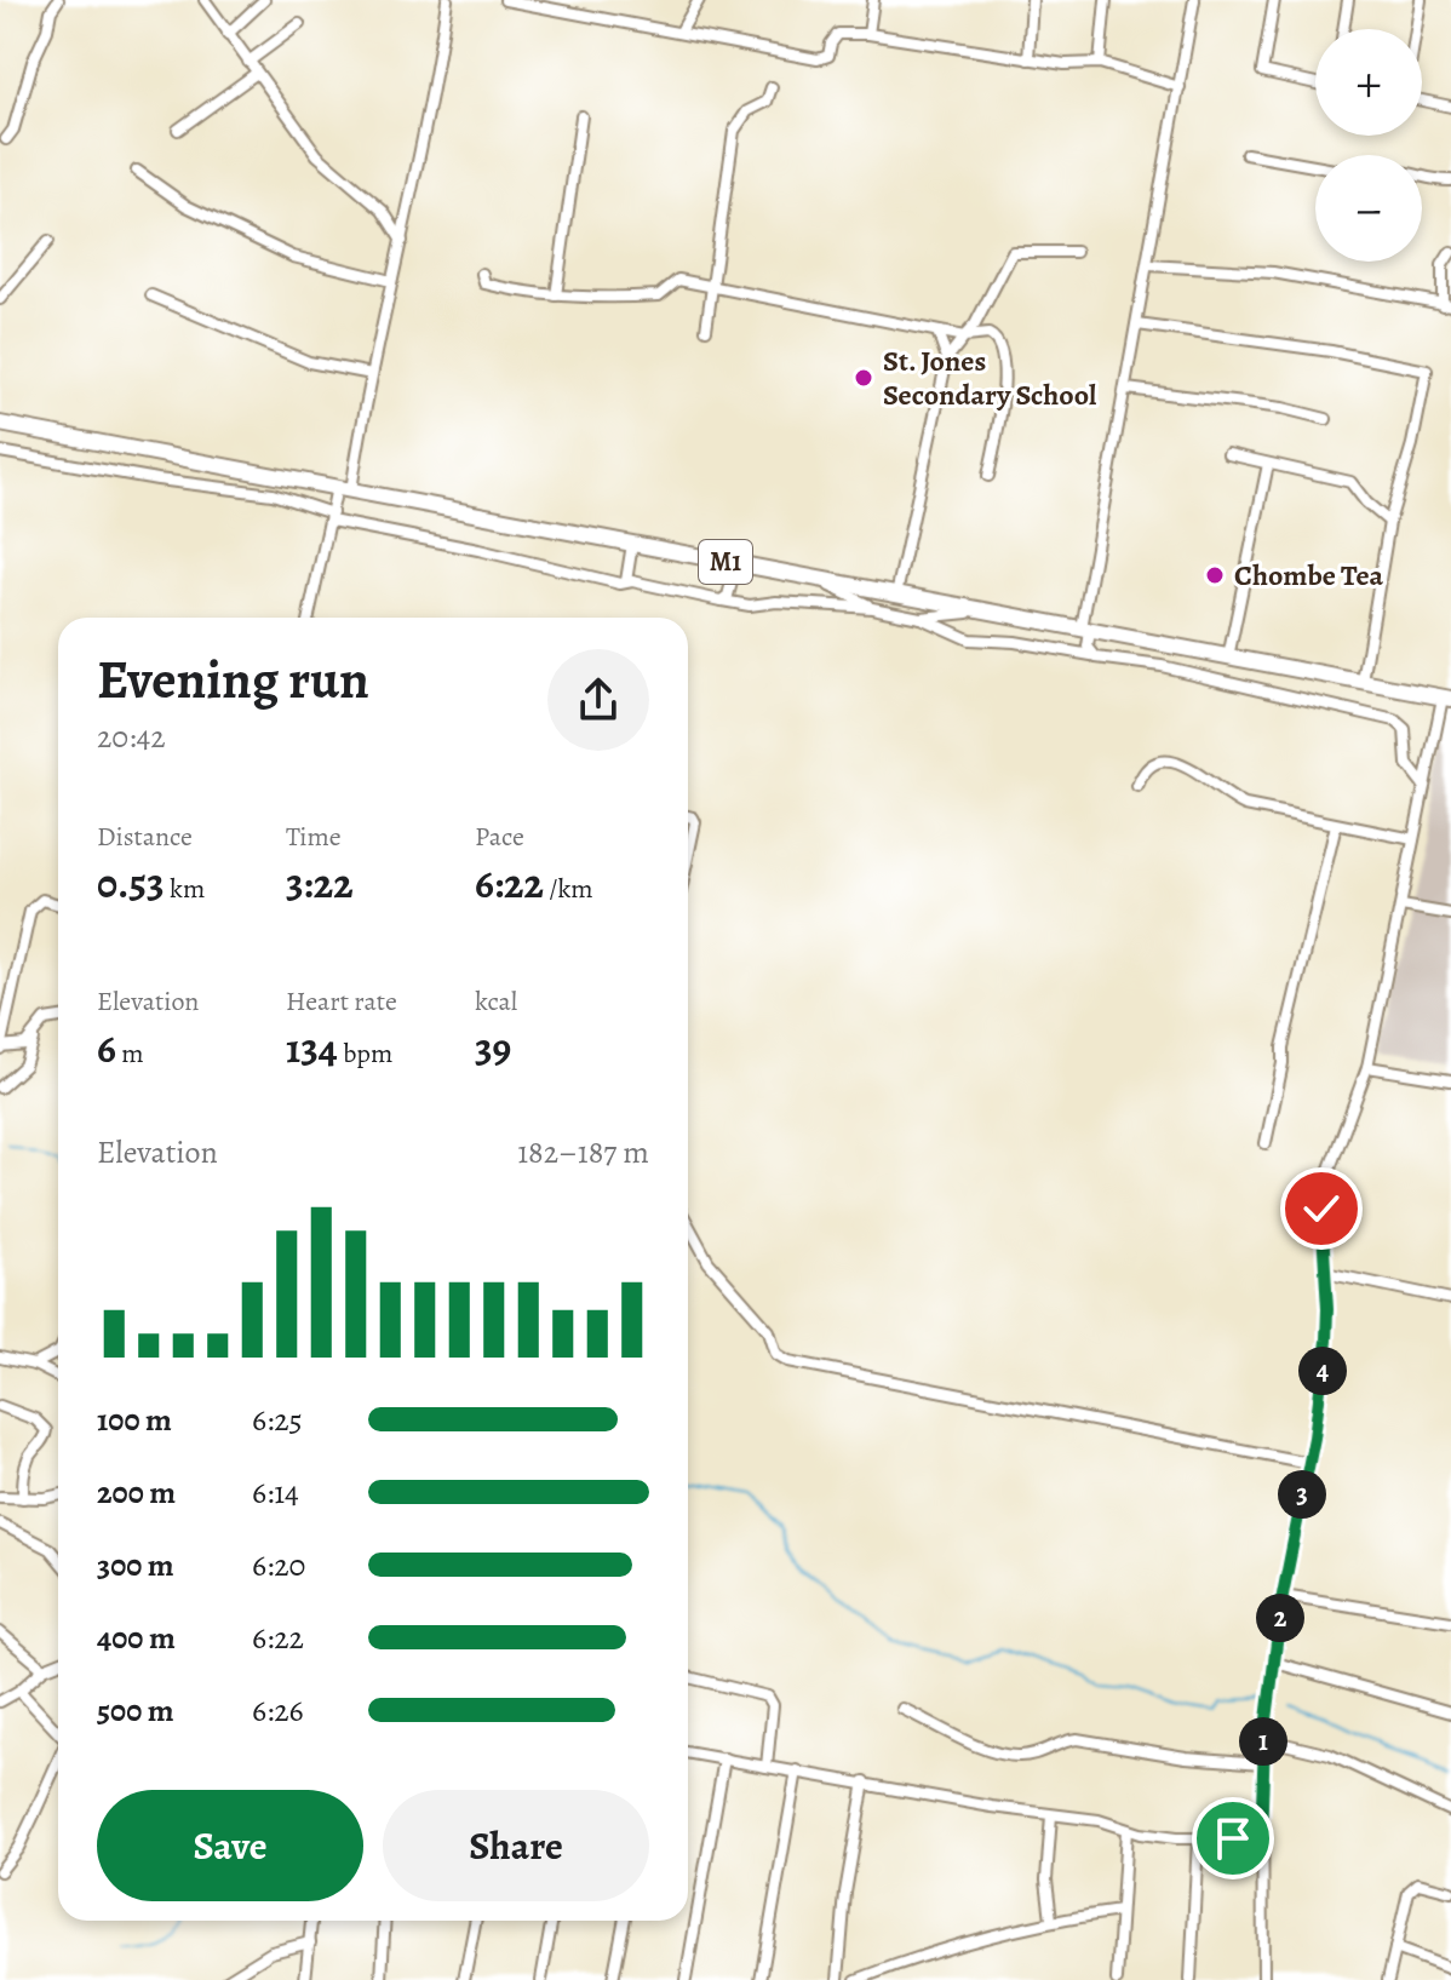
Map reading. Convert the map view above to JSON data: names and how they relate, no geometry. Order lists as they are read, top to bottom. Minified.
{"streets":{"highway":["M1"]},"places":["St. Jones Secondary School","Chombe Tea"],"page":{"map_buttons":["+","−"],"heading":["Evening run","20:42"],"stats":[["Distance","0.53 km"],["Time","3:22"],["Pace","6:22 /km"],["Elevation","6 m"],["Heart rate","134 bpm"],["kcal","39"]],"chart":["Elevation","182–187 m"],"pins":["4","3","2","1"],"list":[{"name":"100 m","note":"6:25"},{"name":"200 m","note":"6:14"},{"name":"300 m","note":"6:20"},{"name":"400 m","note":"6:22"},{"name":"500 m","note":"6:26"}],"buttons":["Save","Share"]}}
